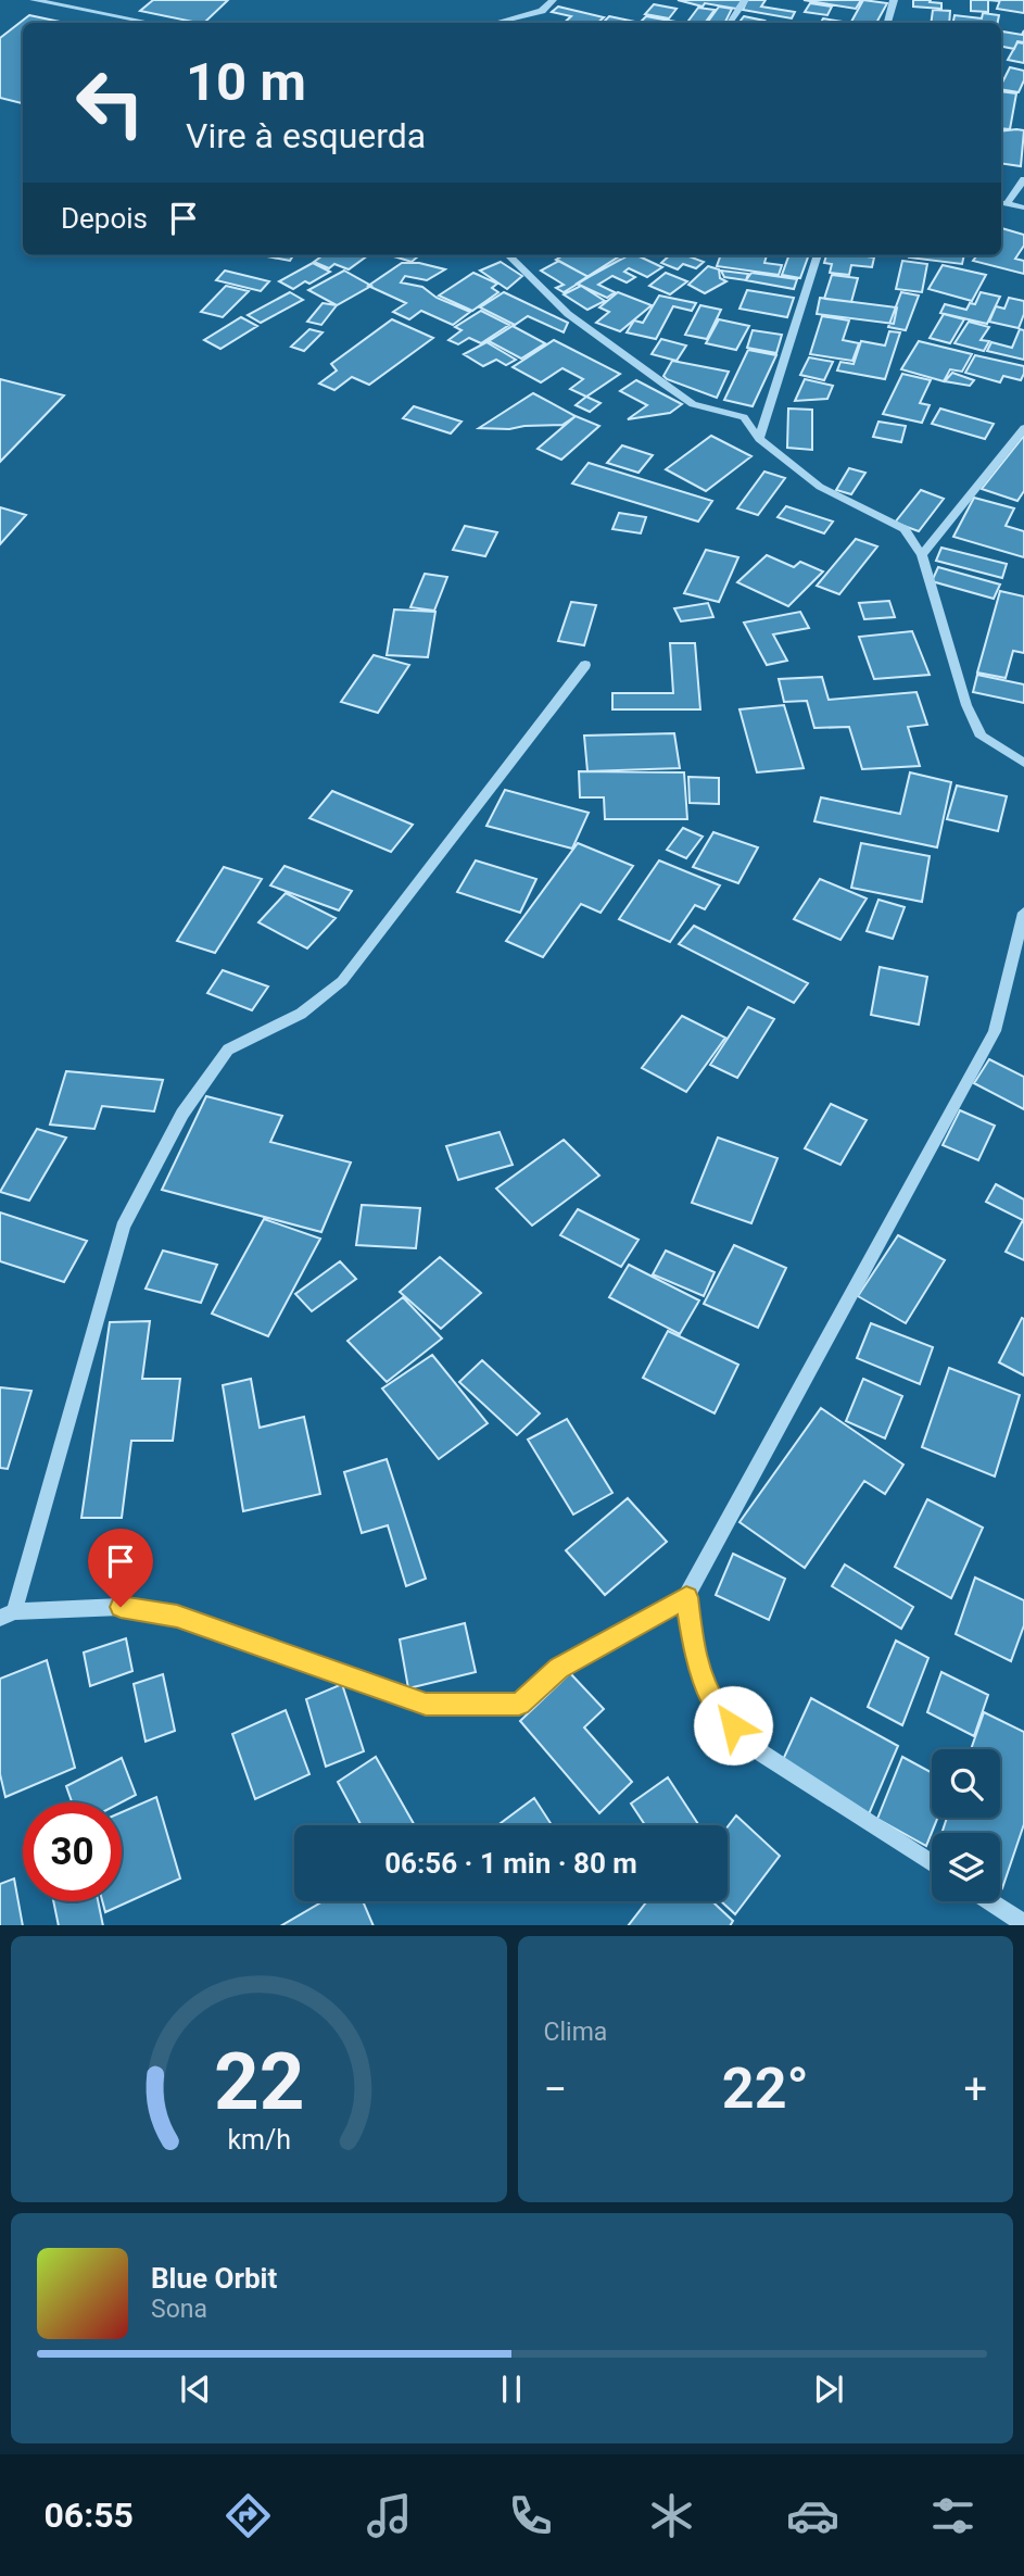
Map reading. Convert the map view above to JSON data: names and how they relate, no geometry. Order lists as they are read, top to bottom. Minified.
{"page":{"turn":["10 m","Vire à esquerda"],"then":"Depois","limit":"30","trip":"06:56 · 1 min · 80 m","tile":"Clima","heat":["−","22°","+"],"song":["Blue Orbit","Sona"],"tabs":"06:55","gauge":["22","km/h"]}}
